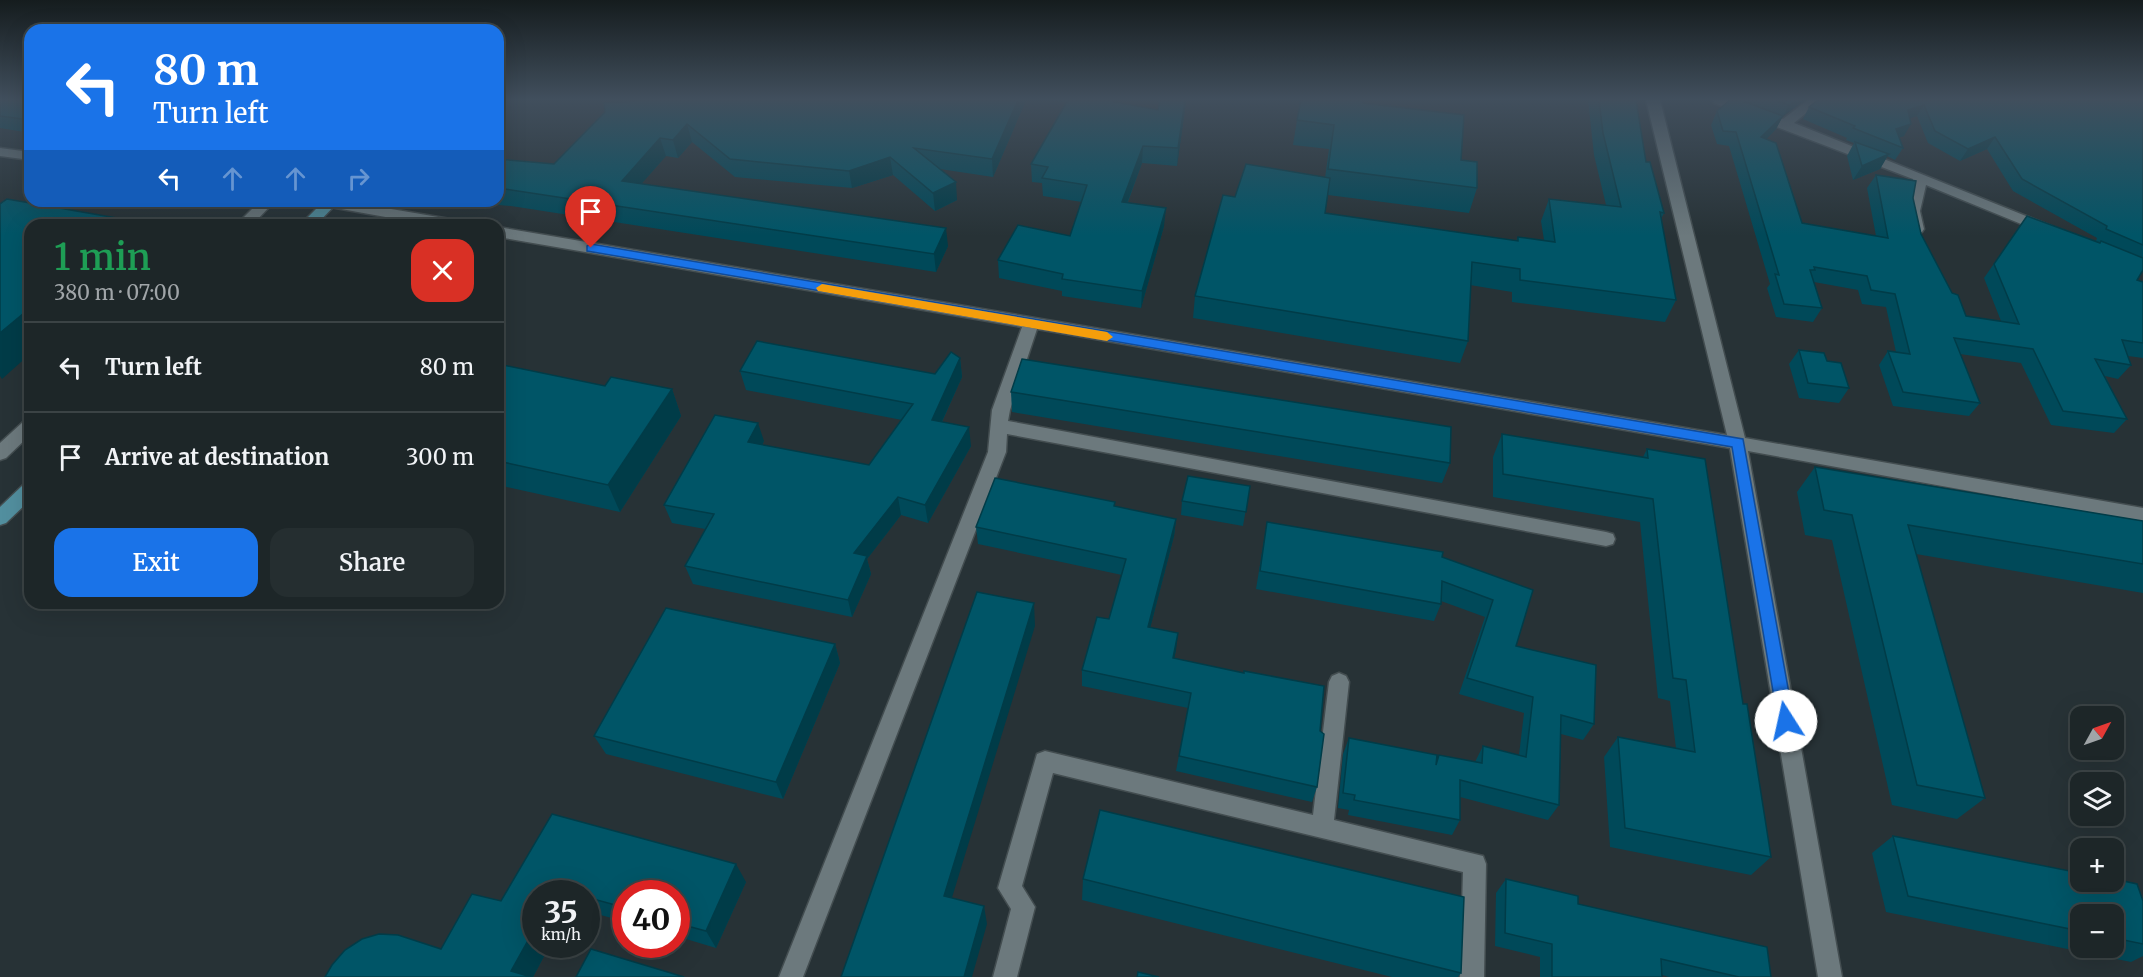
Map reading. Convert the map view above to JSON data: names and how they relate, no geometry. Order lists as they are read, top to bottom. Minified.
{"north":"top right","page":{"turn":["80 m","Turn left"],"heading":["1 min","380 m · 07:00"],"list":[{"name":"Turn left","value":"80 m"},{"name":"Arrive at destination","value":"300 m"}],"buttons":["Exit","Share"],"map_buttons":["+","−"],"speed":"35 km/h","limit":"40"}}
